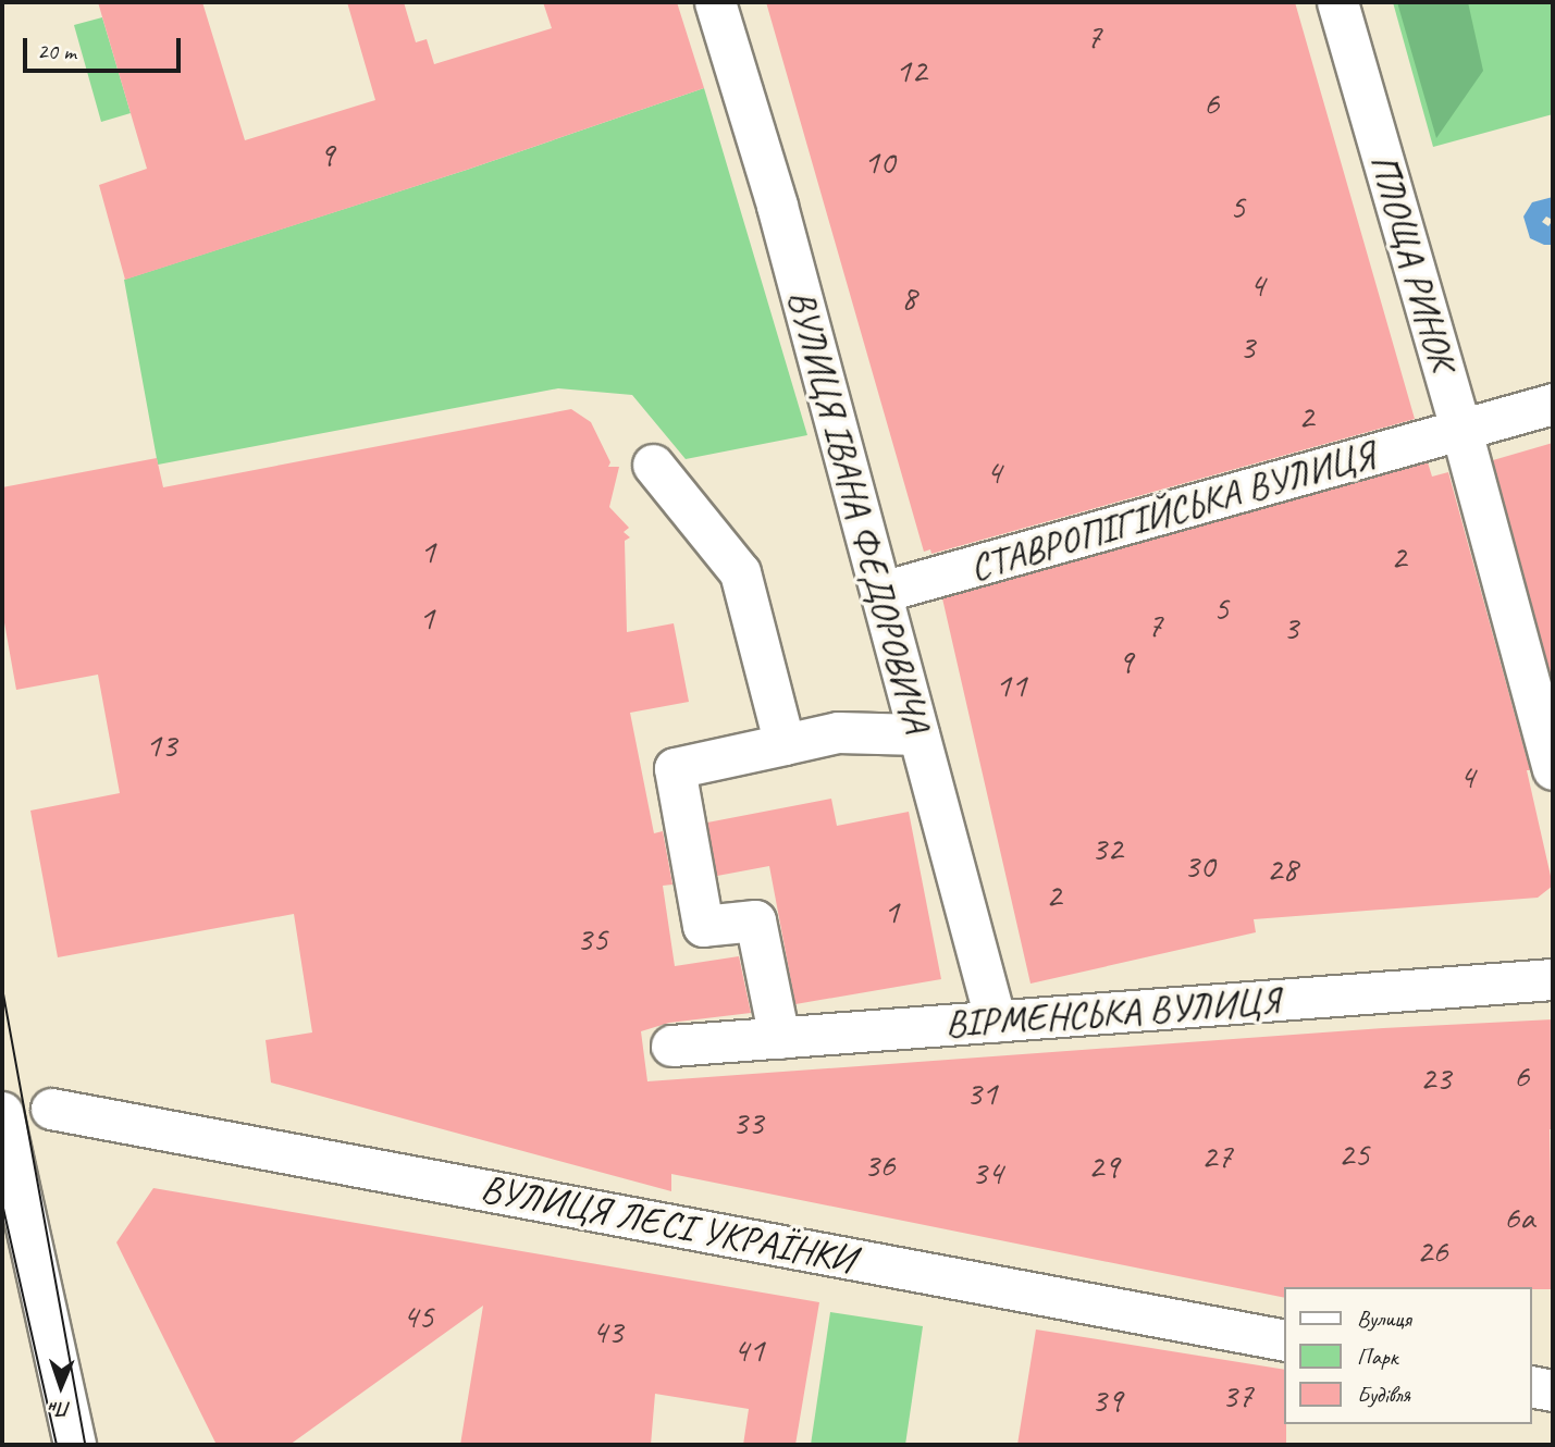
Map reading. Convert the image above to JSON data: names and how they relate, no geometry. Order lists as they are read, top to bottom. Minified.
{"streets":{"street":["ПЛОЩА РИНОК","ВУЛИЦЯ ІВАНА ФЕДОРОВИЧА","СТАВРОПІГІЙСЬКА ВУЛИЦЯ","ВІРМЕНСЬКА ВУЛИЦЯ","ВУЛИЦЯ ЛЕСІ УКРАЇНКИ"]},"crossings":[["ПЛОЩА РИНОК","СТАВРОПІГІЙСЬКА ВУЛИЦЯ"],["ВУЛИЦЯ ІВАНА ФЕДОРОВИЧА","СТАВРОПІГІЙСЬКА ВУЛИЦЯ"],["ВУЛИЦЯ ІВАНА ФЕДОРОВИЧА","ВІРМЕНСЬКА ВУЛИЦЯ"]],"house_numbers":["7","12","6","9","10","5","4","8","3","2","4","1","2","5","1","7","3","9","11","13","4","32","30","28","2","1","35","6","23","31","33","25","27","36","29","34","6а","26","45","43","41","37","39"],"legend":["Вулиця","Парк","Будівля"],"scale_bar":"20 m","north":"bottom"}
